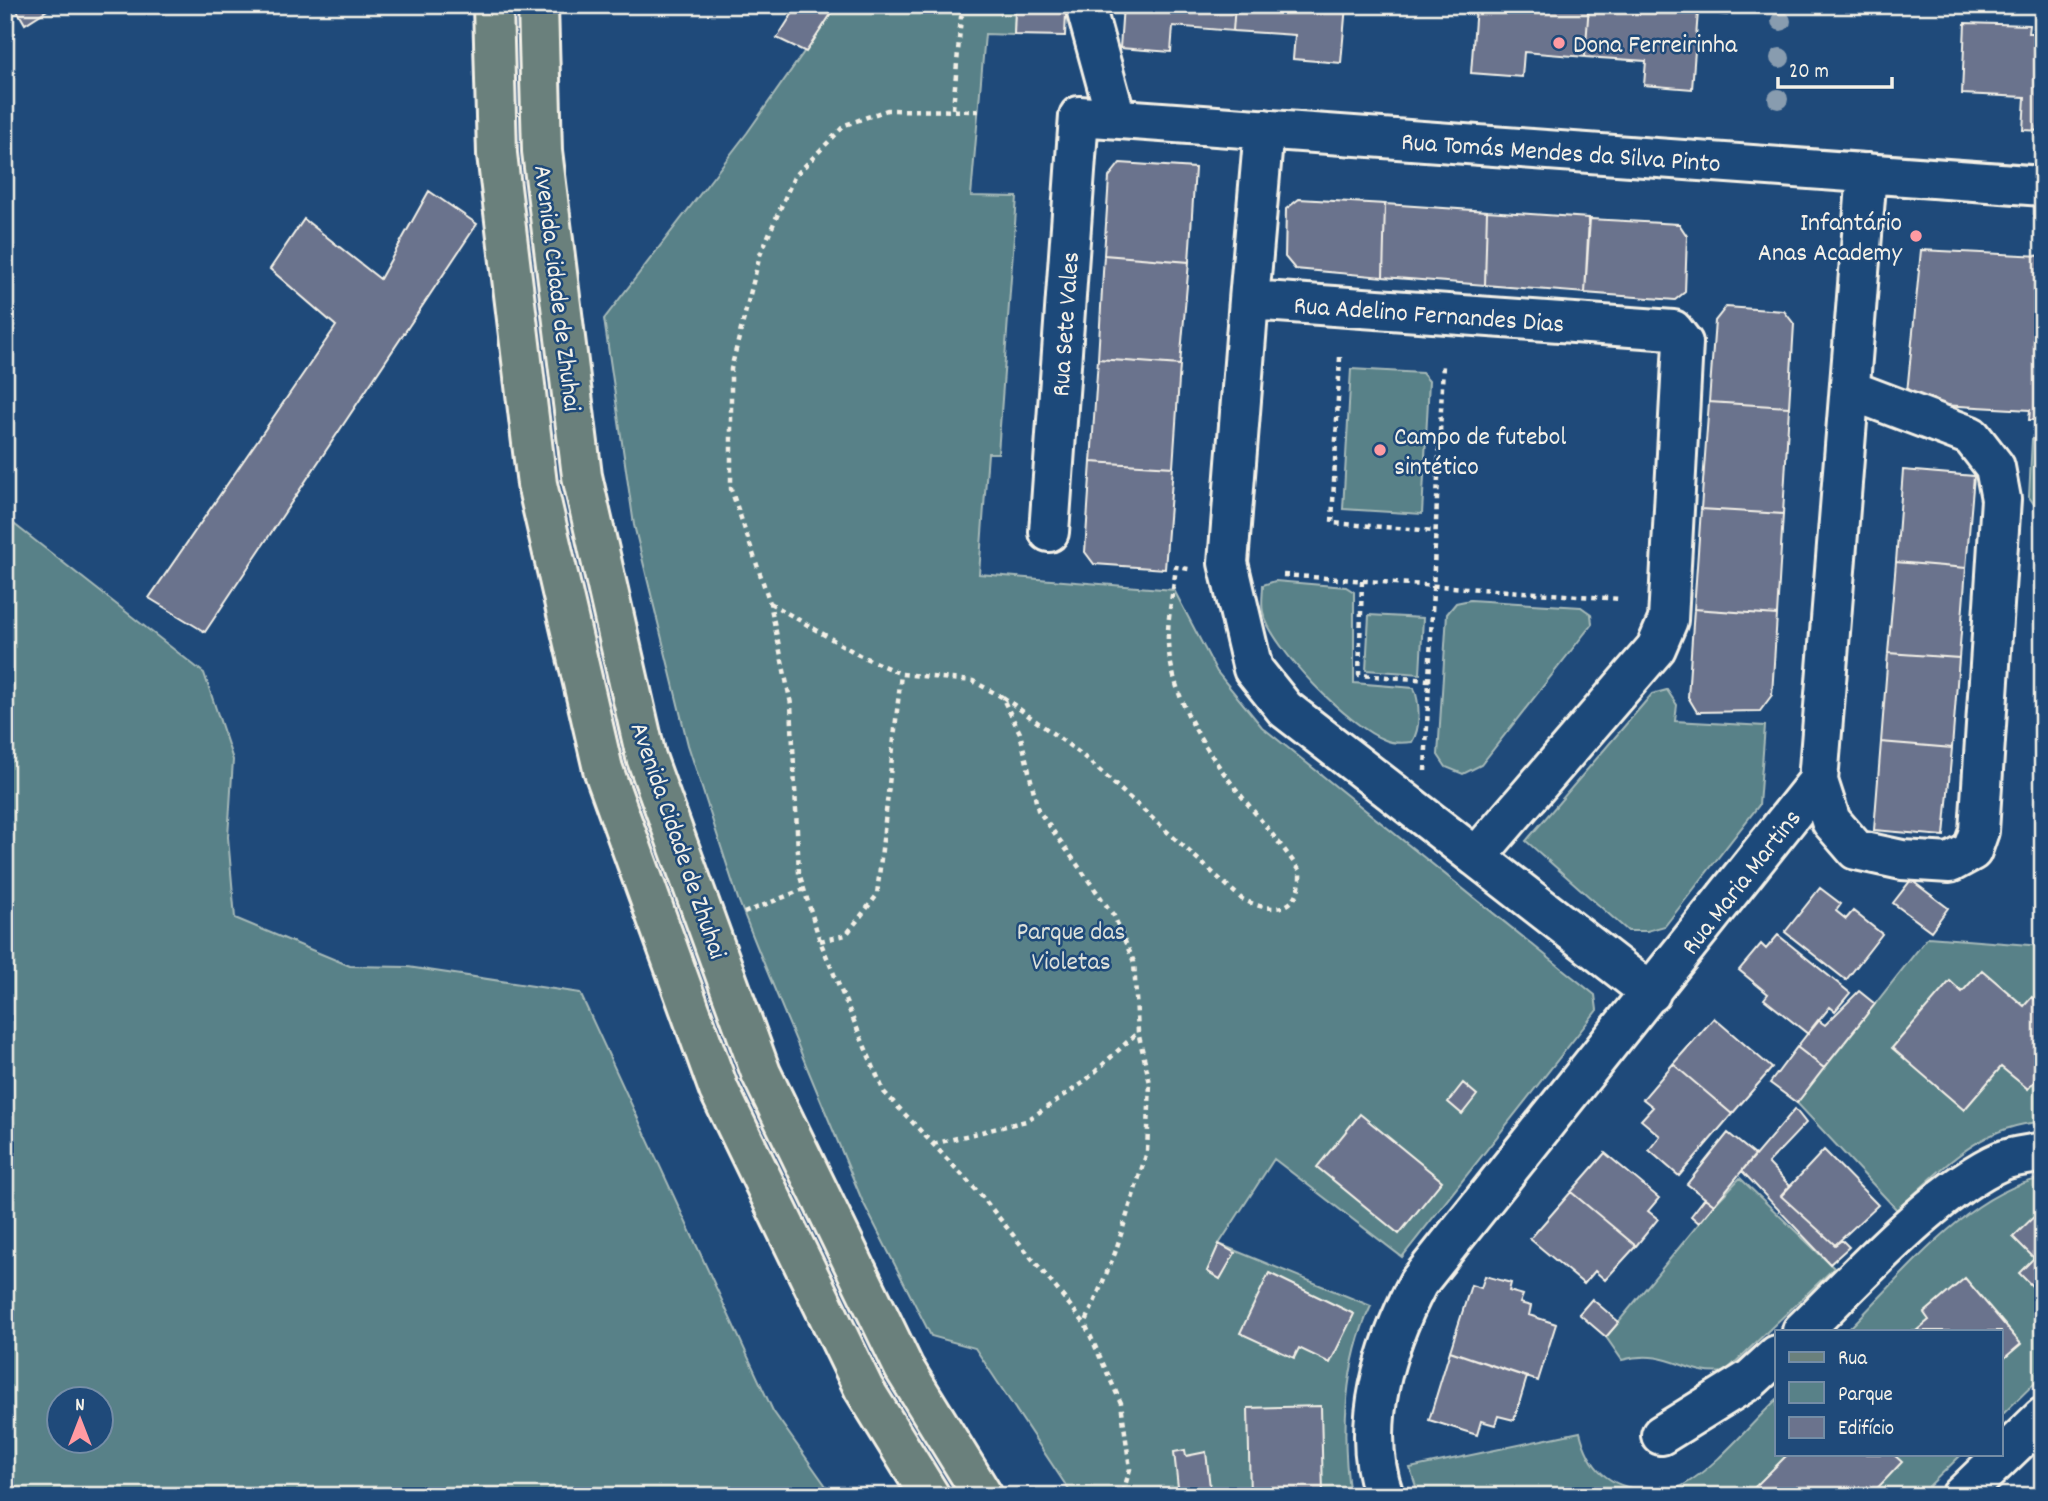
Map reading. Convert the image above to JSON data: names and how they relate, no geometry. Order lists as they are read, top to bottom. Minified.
{"streets":{"main road":["Avenida Cidade de Zhuhai"],"street":["Rua Tomás Mendes da Silva Pinto","Rua Adelino Fernandes Dias","Rua Sete Vales","Rua Maria Martins"]},"crossings":[["Rua Tomás Mendes da Silva Pinto","Rua Sete Vales"],["Rua Tomás Mendes da Silva Pinto","Rua Maria Martins"]],"parks":["Parque das Violetas"],"places":["Dona Ferreirinha","Infantário Anas Academy","Campo de futebol sintético"],"legend":["Rua","Parque","Edifício"],"scale_bar":"20 m","north":"top"}
